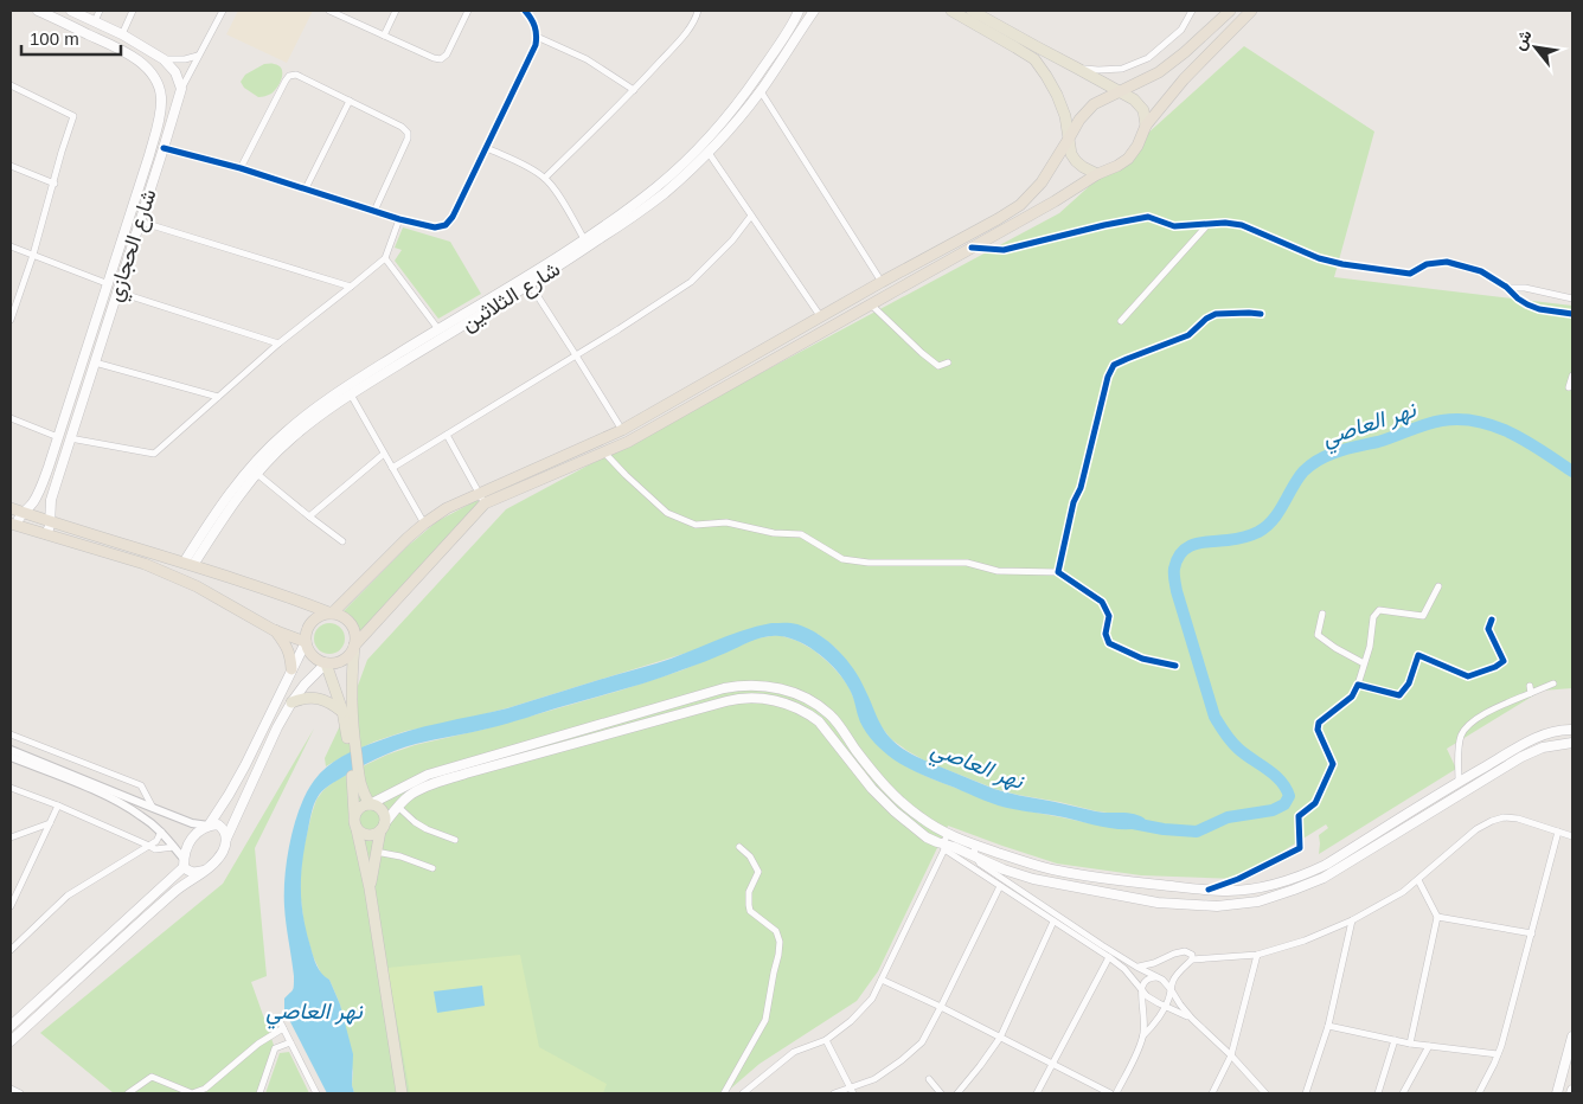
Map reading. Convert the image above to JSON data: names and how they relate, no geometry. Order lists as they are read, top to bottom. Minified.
{"streets":{"main road":["شارع الحجازي","شارع الثلاثين"]},"water":["نهر العاصي"],"scale_bar":"100 m","north":"top left"}
